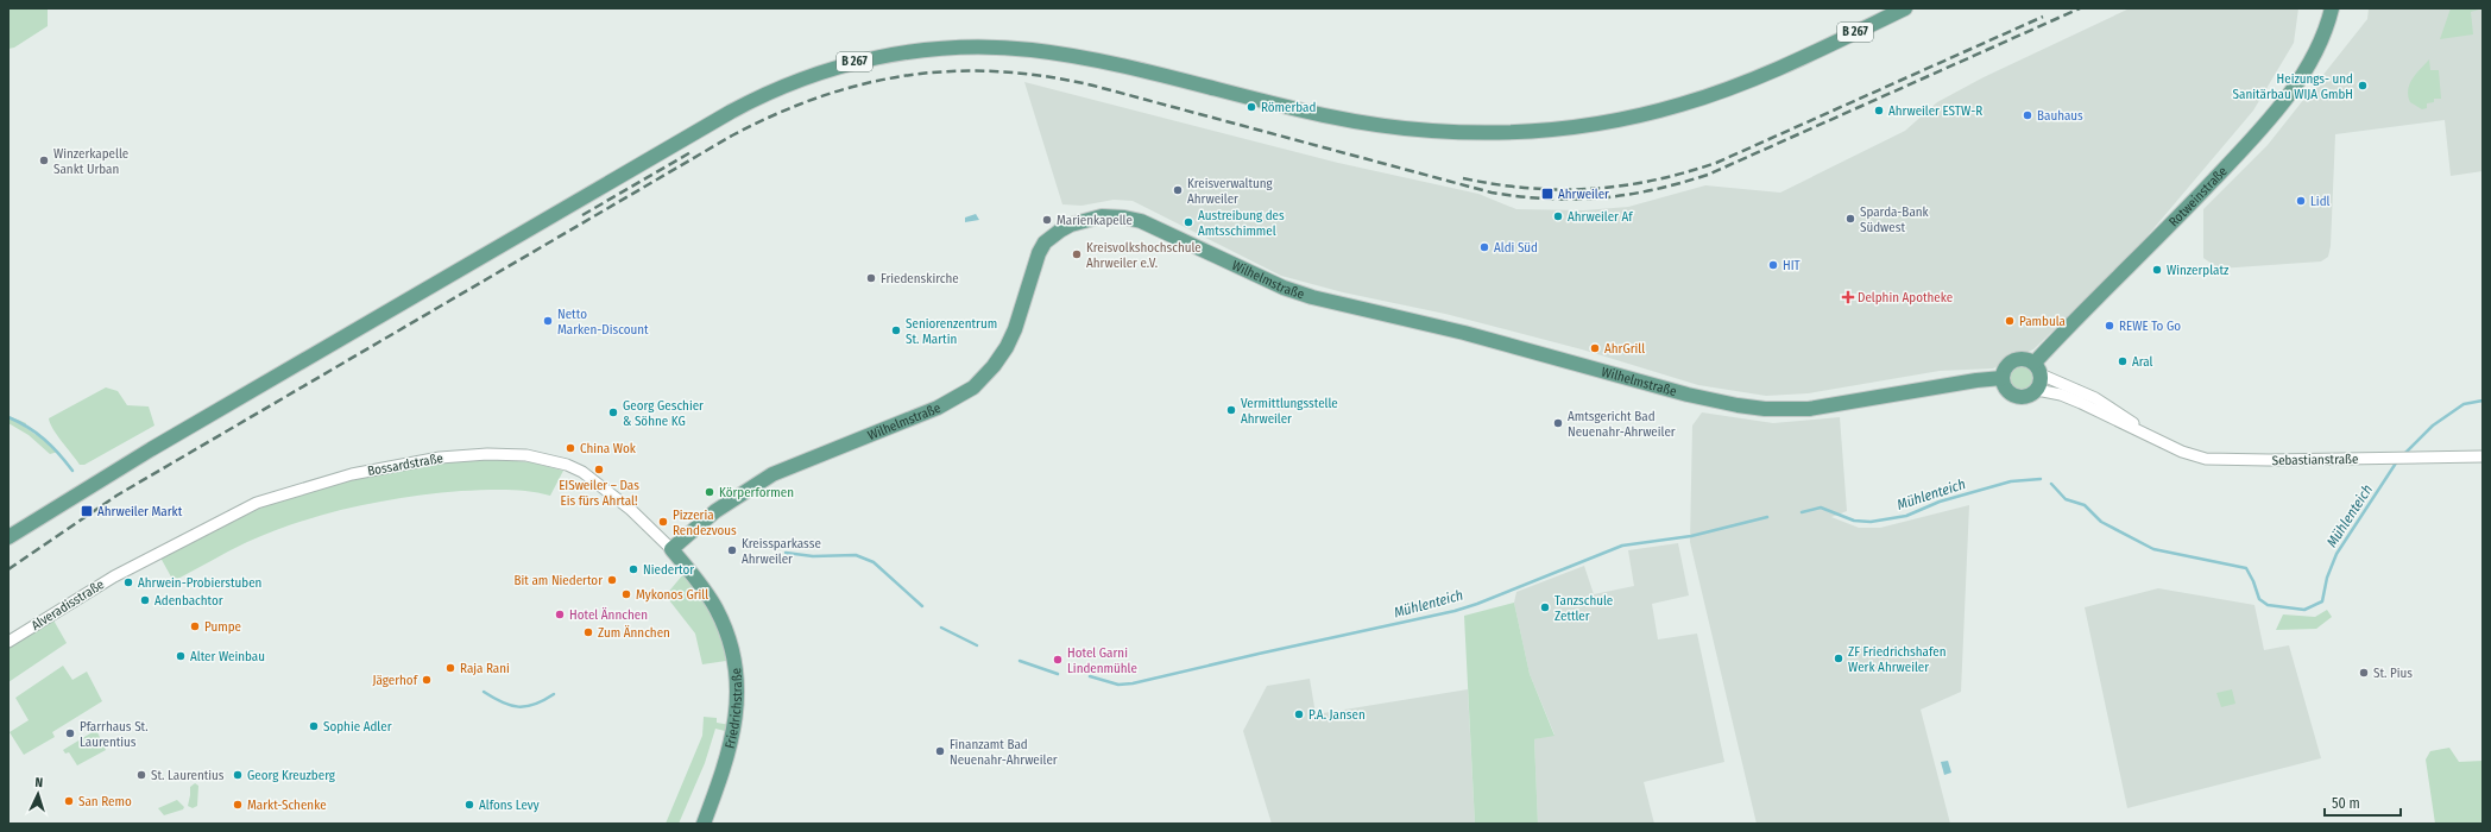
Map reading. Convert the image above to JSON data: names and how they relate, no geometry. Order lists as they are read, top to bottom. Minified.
{"streets":{"main road":["B 267","Rotweinstraße","Wilhelmstraße","Friedrichstraße"],"street":["Sebastianstraße","Bossardstraße","Alveradisstraße"]},"crossings":[["Rotweinstraße","Wilhelmstraße"],["Rotweinstraße","Sebastianstraße"],["Wilhelmstraße","Sebastianstraße"],["Wilhelmstraße","Bossardstraße"],["Wilhelmstraße","Friedrichstraße"],["Bossardstraße","Alveradisstraße"],["Bossardstraße","Friedrichstraße"]],"water":["Mühlenteich"],"places":{"other":["Heizungs- und Sanitärbau WIJA GmbH","Römerbad","Ahrweiler ESTW-R","Bauhaus","Winzerkapelle Sankt Urban","Kreisverwaltung Ahrweiler","Lidl","Ahrweiler Af","Sparda-Bank Südwest","Marienkapelle","Austreibung des Amtsschimmel","Aldi Süd","Kreisvolkshochschule Ahrweiler e.V.","HIT","Winzerplatz","Friedenskirche","Netto Marken-Discount","Pambula","REWE To Go","Seniorenzentrum St. Martin","AhrGrill","Aral","Vermittlungsstelle Ahrweiler","Georg Geschier & Söhne KG","Amtsgericht Bad Neuenahr-Ahrweiler","China Wok","EISweiler – Das Eis fürs Ahrtal!","Körperformen","Pizzeria Rendezvous","Kreissparkasse Ahrweiler","Niedertor","Bit am Niedertor","Ahrwein-Probierstuben","Mykonos Grill","Adenbachtor","Tanzschule Zettler","Hotel Ännchen","Pumpe","Zum Ännchen","Alter Weinbau","ZF Friedrichshafen Werk Ahrweiler","Hotel Garni Lindenmühle","Raja Rani","St. Pius","Jägerhof","P.A. Jansen","Sophie Adler","Pfarrhaus St. Laurentius","Finanzamt Bad Neuenahr-Ahrweiler","St. Laurentius","Georg Kreuzberg","San Remo","Markt-Schenke","Alfons Levy"],"transit":["Ahrweiler","Ahrweiler Markt"],"health":["Delphin Apotheke"]},"scale_bar":"50 m","north":"top"}
